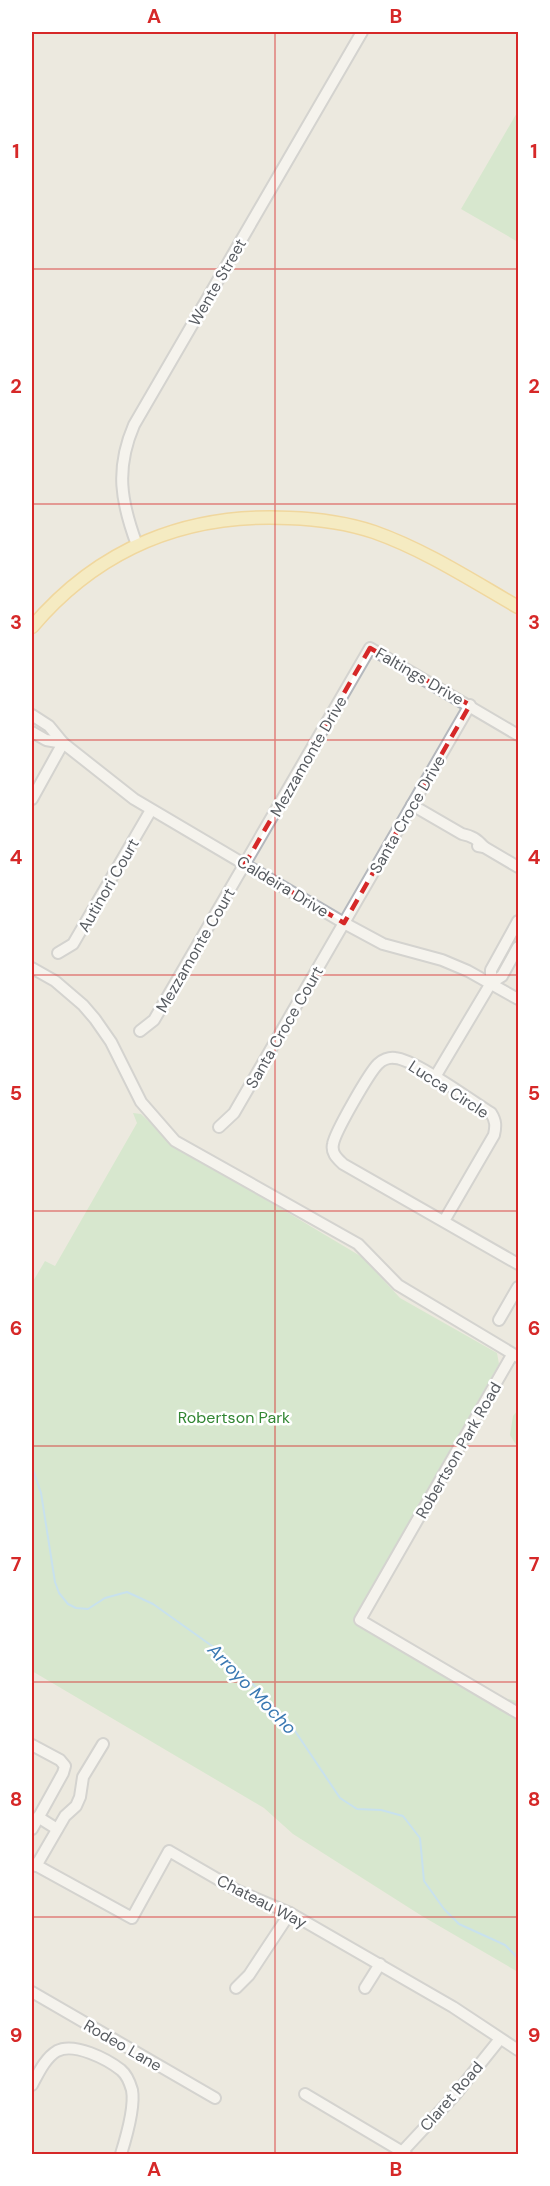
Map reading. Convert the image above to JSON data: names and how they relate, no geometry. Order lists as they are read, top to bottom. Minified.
{"streets":{"street":["Wente Street","Faltings Drive","Mezzamonte Drive","Santa Croce Drive","Autinori Court","Caldeira Drive","Mezzamonte Court","Santa Croce Court","Lucca Circle","Robertson Park Road","Chateau Way","Rodeo Lane","Claret Road"]},"crossings":[["Faltings Drive","Mezzamonte Drive"],["Faltings Drive","Santa Croce Drive"],["Mezzamonte Drive","Caldeira Drive"],["Mezzamonte Drive","Mezzamonte Court"],["Santa Croce Drive","Caldeira Drive"],["Santa Croce Drive","Santa Croce Court"],["Autinori Court","Caldeira Drive"],["Caldeira Drive","Mezzamonte Court"],["Caldeira Drive","Santa Croce Court"],["Chateau Way","Claret Road"]],"water":["Arroyo Mocho"],"parks":["Robertson Park"],"grid":{"columns":["A","B"],"rows":["1","2","3","4","5","6","7","8","9"]}}
